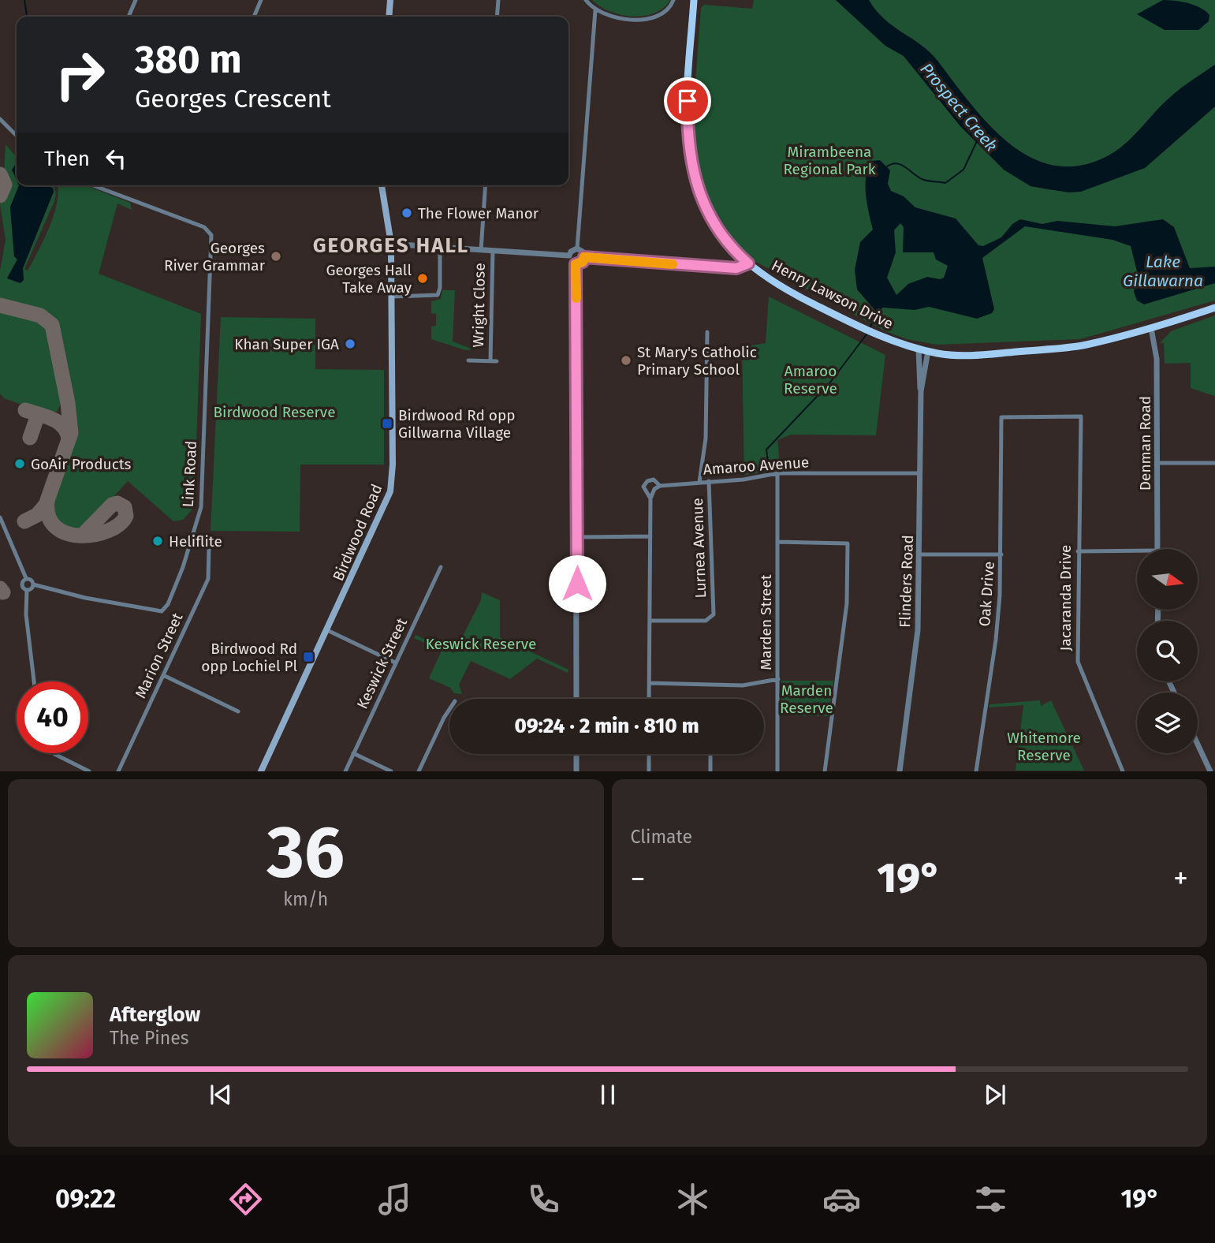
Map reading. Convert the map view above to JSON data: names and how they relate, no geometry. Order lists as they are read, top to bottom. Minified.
{"streets":{"main road":["Henry Lawson Drive","Birdwood Road"],"street":["Wright Close","Denman Road","Amaroo Avenue","Link Road","Lurnea Avenue","Flinders Road","Oak Drive","Jacaranda Drive","Marden Street","Marion Street","Keswick Street"]},"crossings":[["Henry Lawson Drive","Denman Road"],["Henry Lawson Drive","Flinders Road"],["Amaroo Avenue","Lurnea Avenue"],["Amaroo Avenue","Flinders Road"],["Amaroo Avenue","Marden Street"],["Oak Drive","Jacaranda Drive"]],"districts":["GEORGES HALL"],"water":["Prospect Creek","Lake Gillawarna"],"parks":["Mirambeena Regional Park","Amaroo Reserve","Birdwood Reserve","Keswick Reserve","Marden Reserve","Whitemore Reserve"],"places":{"other":["The Flower Manor","Georges River Grammar","Georges Hall Take Away","Khan Super IGA","St Mary's Catholic Primary School","GoAir Products","Heliflite"],"transit":["Birdwood Rd opp Gillwarna Village","Birdwood Rd opp Lochiel Pl"]},"north":"right","page":{"turn":["380 m","Georges Crescent"],"then":"Then","limit":"40","trip":"09:24 · 2 min · 810 m","tile":[["36","km/h"],"Climate"],"heat":["−","19°","+"],"song":["Afterglow","The Pines"],"tabs":["09:22","19°"]}}
